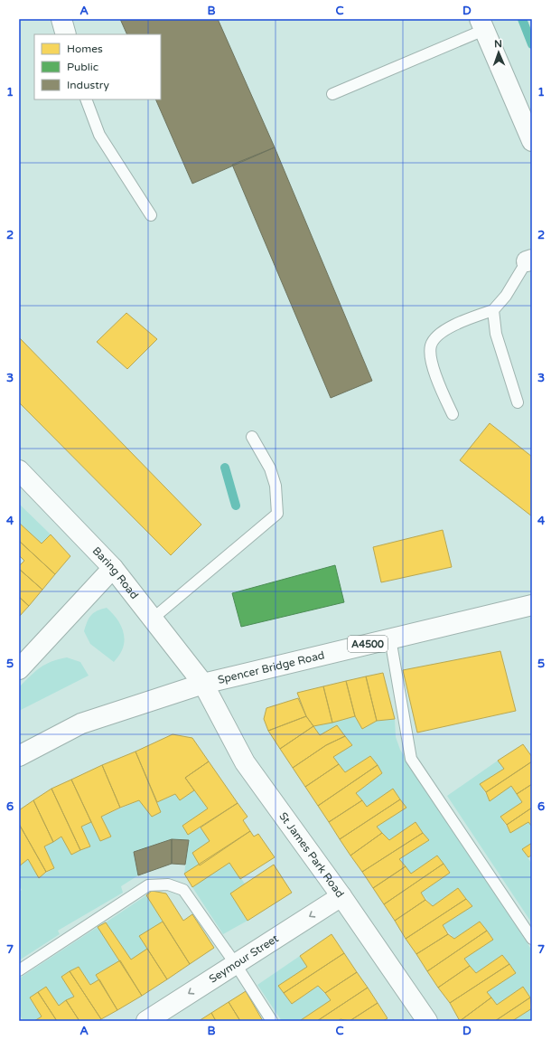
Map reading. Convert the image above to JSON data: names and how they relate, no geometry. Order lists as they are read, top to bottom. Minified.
{"streets":{"street":["Baring Road","A4500","Spencer Bridge Road","St James Park Road","Seymour Street"]},"crossings":[["Baring Road","Spencer Bridge Road"],["Baring Road","St James Park Road"],["Spencer Bridge Road","St James Park Road"],["St James Park Road","Seymour Street"]],"one_way":["Seymour Street"],"legend":["Homes","Public","Industry"],"north":"top","grid":{"columns":["A","B","C","D"],"rows":["1","2","3","4","5","6","7"]}}
